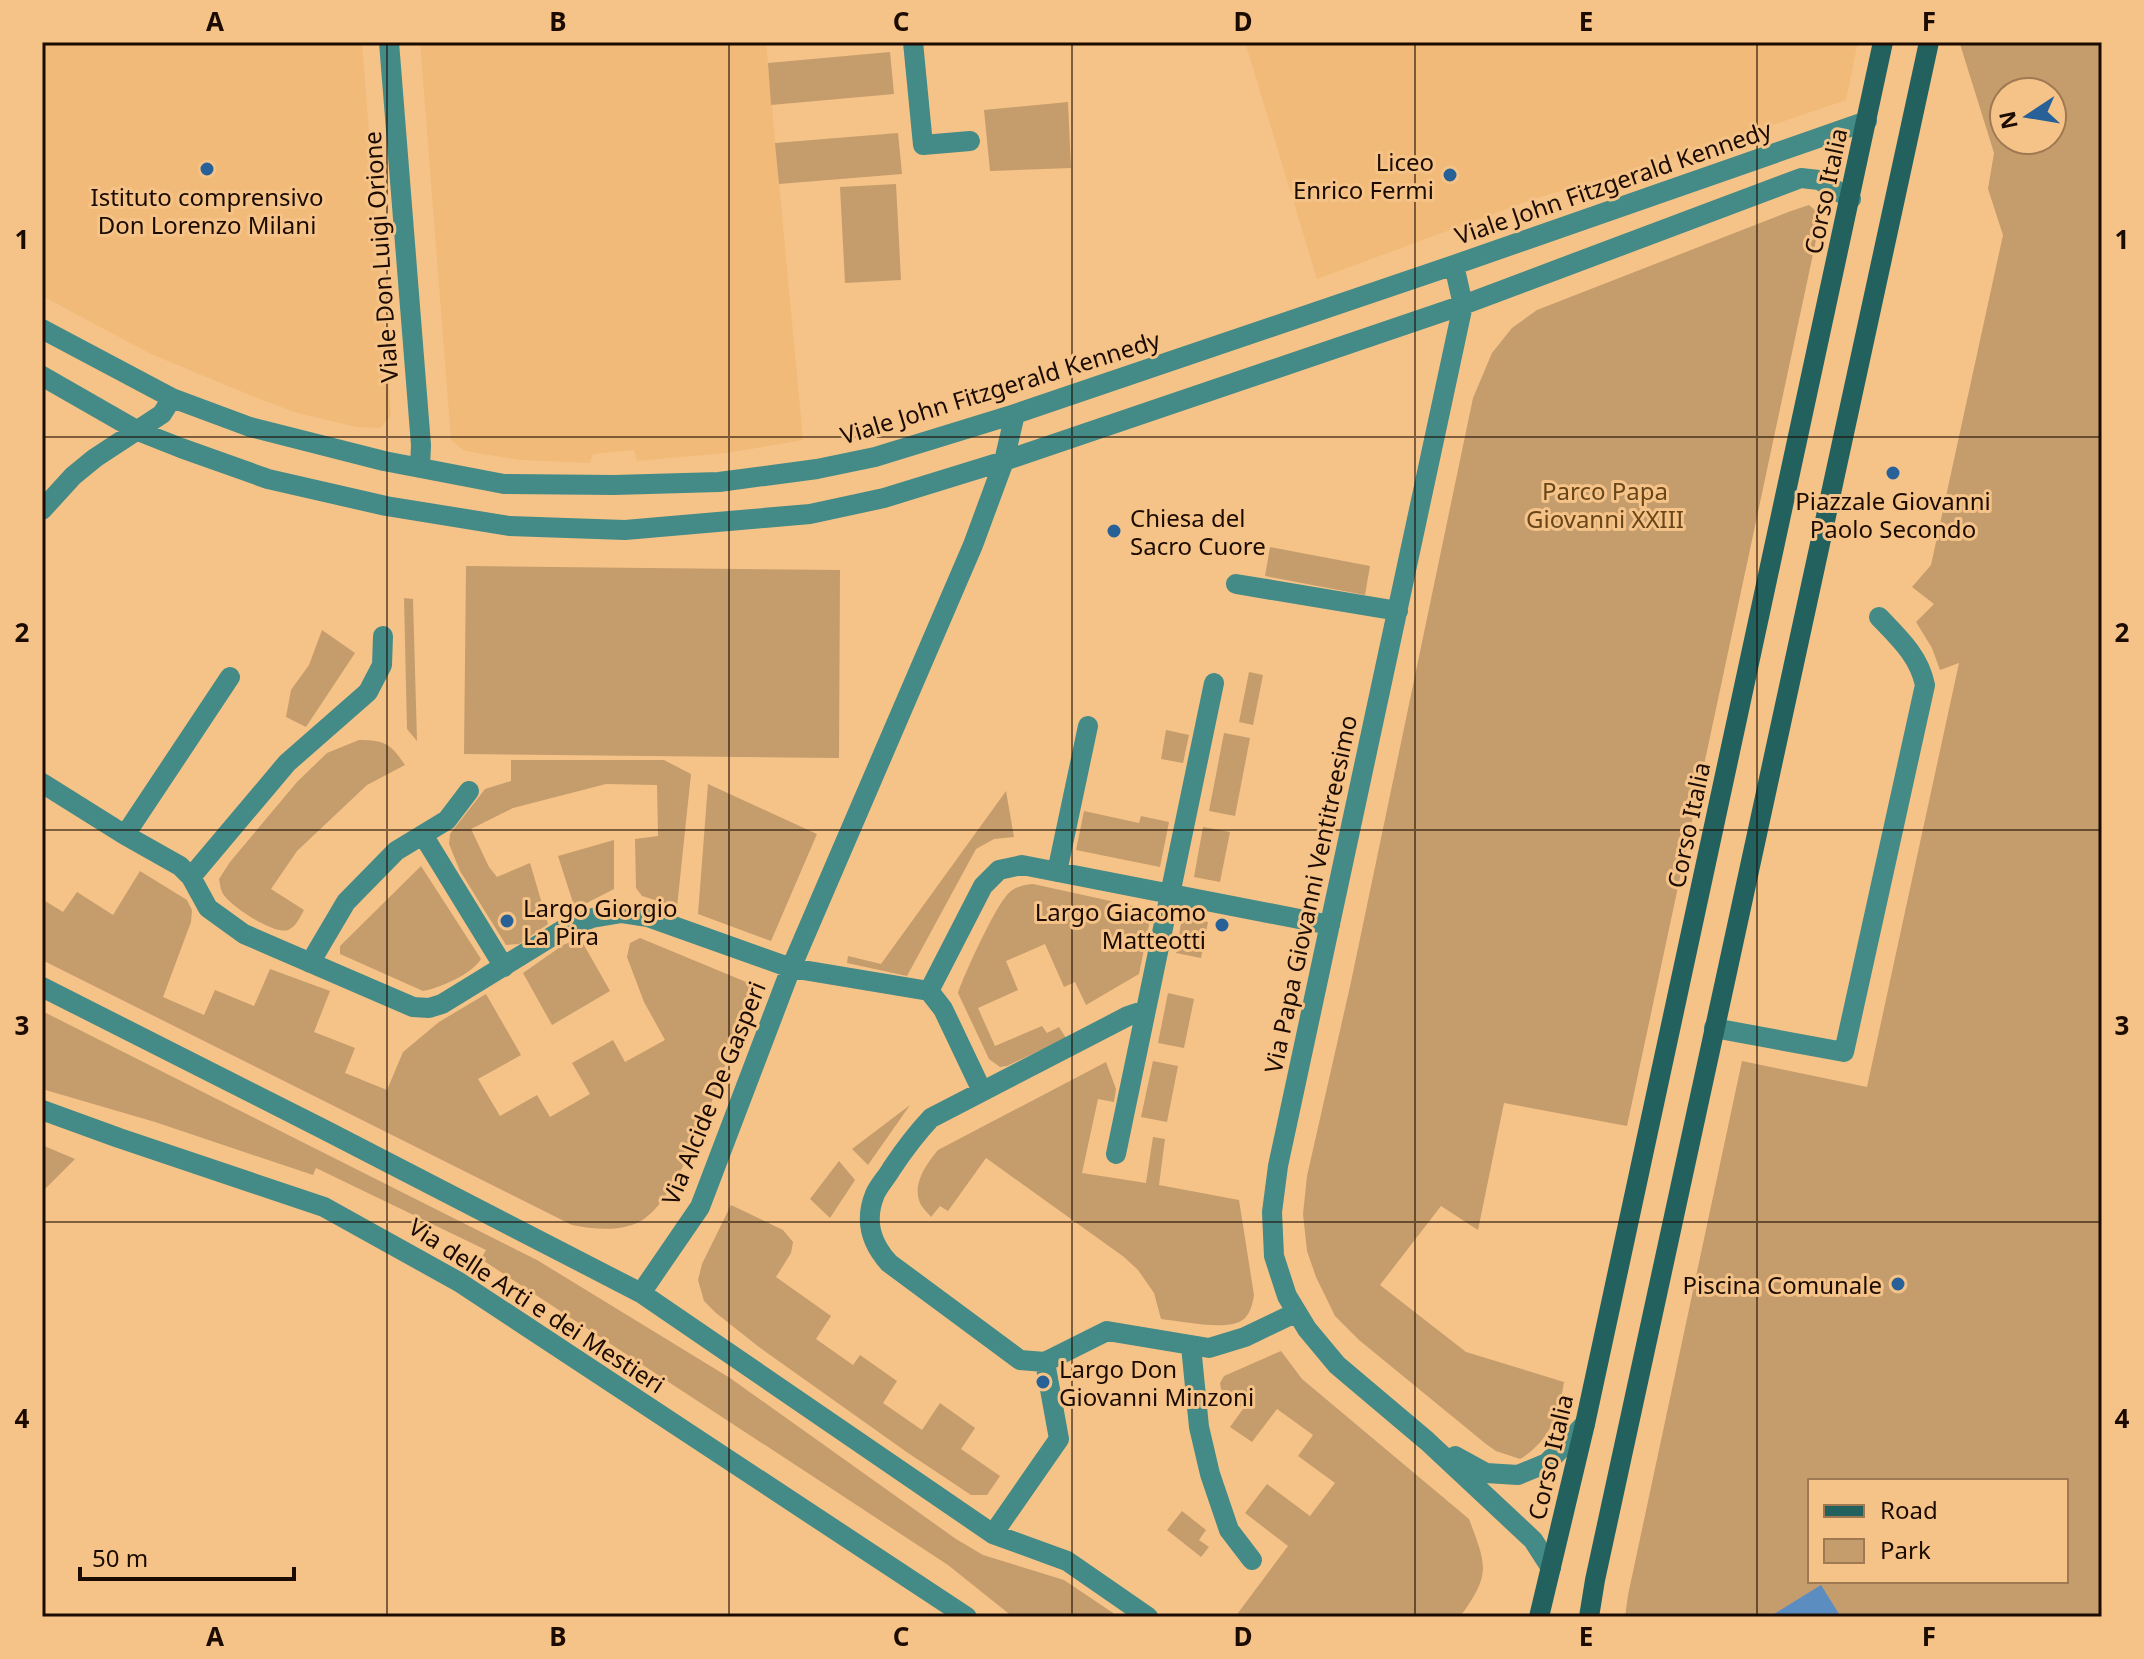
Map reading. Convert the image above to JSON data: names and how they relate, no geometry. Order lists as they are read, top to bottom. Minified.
{"streets":{"main road":["Corso Italia"],"street":["Viale John Fitzgerald Kennedy","Viale Don Luigi Orione","Via Papa Giovanni Ventitreesimo","Via Alcide De Gasperi","Via delle Arti e dei Mestieri"]},"crossings":[["Viale John Fitzgerald Kennedy","Corso Italia"],["Viale John Fitzgerald Kennedy","Viale Don Luigi Orione"],["Viale John Fitzgerald Kennedy","Via Alcide De Gasperi"]],"parks":["Parco Papa Giovanni XXIII"],"places":["Istituto comprensivo Don Lorenzo Milani","Liceo Enrico Fermi","Piazzale Giovanni Paolo Secondo","Chiesa del Sacro Cuore","Largo Giorgio La Pira","Largo Giacomo Matteotti","Piscina Comunale","Largo Don Giovanni Minzoni"],"legend":["Road","Park"],"scale_bar":"50 m","north":"left","grid":{"columns":["A","B","C","D","E","F"],"rows":["1","2","3","4"]}}
